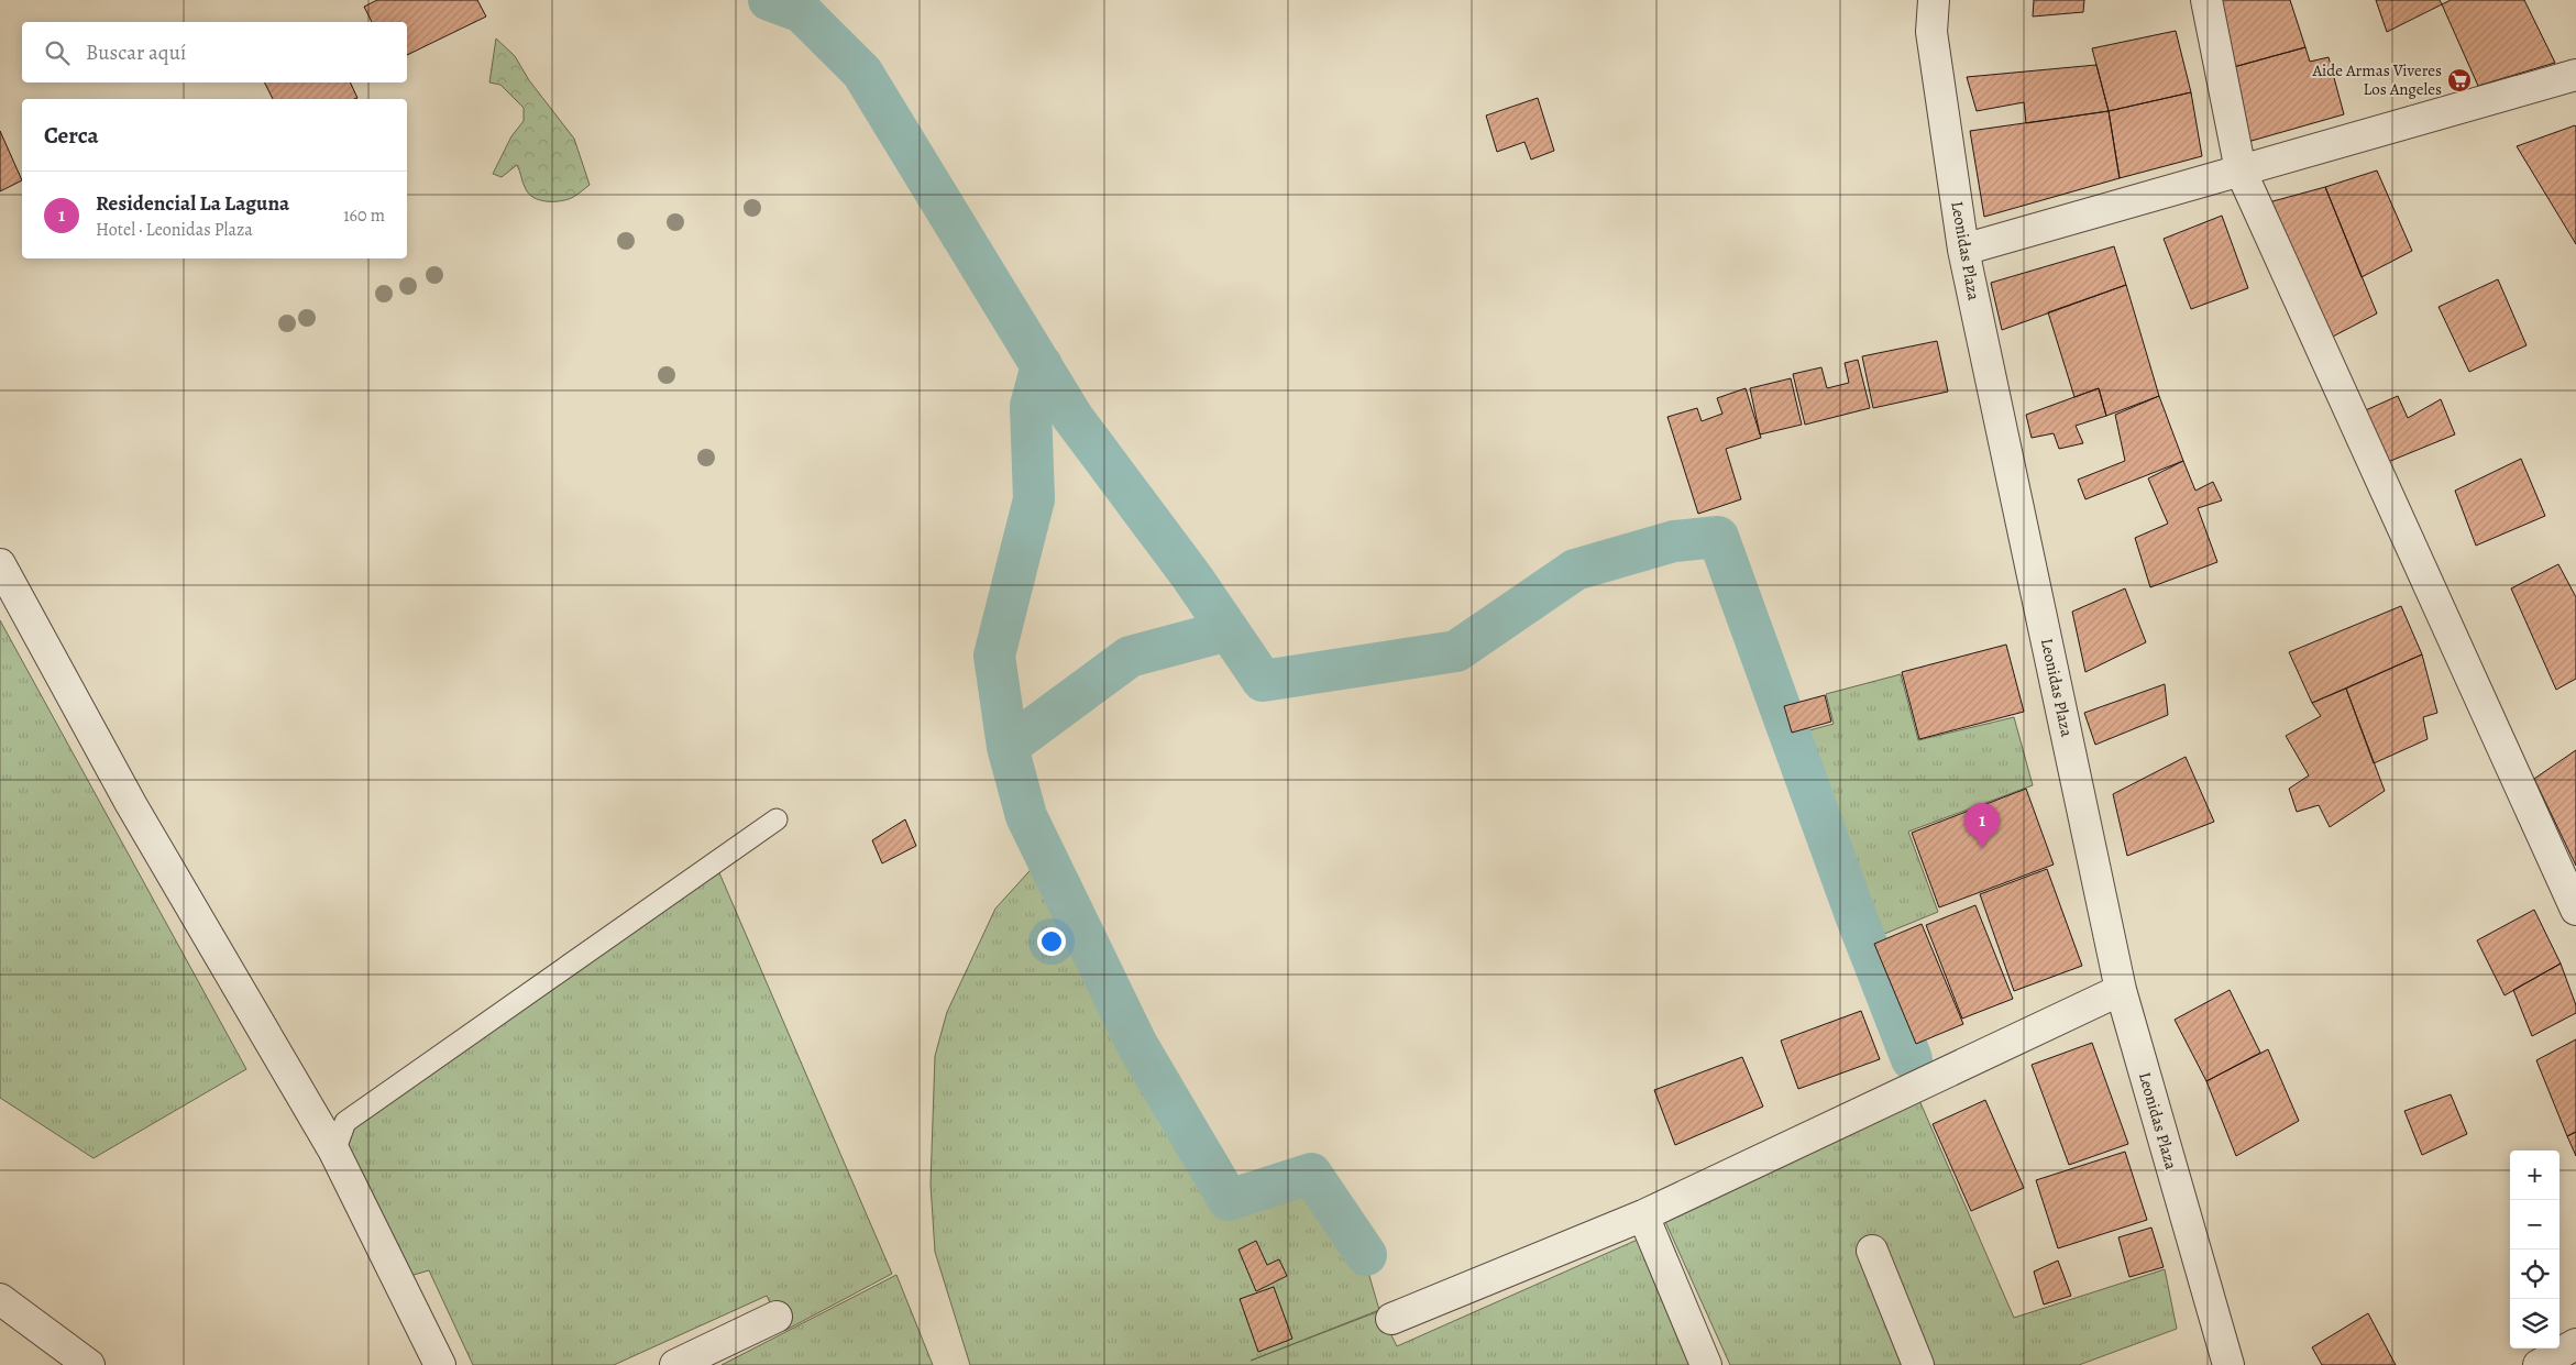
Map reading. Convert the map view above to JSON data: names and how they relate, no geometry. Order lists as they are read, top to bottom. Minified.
{"streets":{"street":["Leonidas Plaza"]},"places":{"supermarket":["Aide Armas Viveres Los Angeles"]},"page":{"search":"Buscar aquí","heading":"Cerca","list":[{"mark":"1","name":"Residencial La Laguna","note":"Hotel · Leonidas Plaza","value":"160 m"}],"pins":"1","map_buttons":["+","−"]}}
